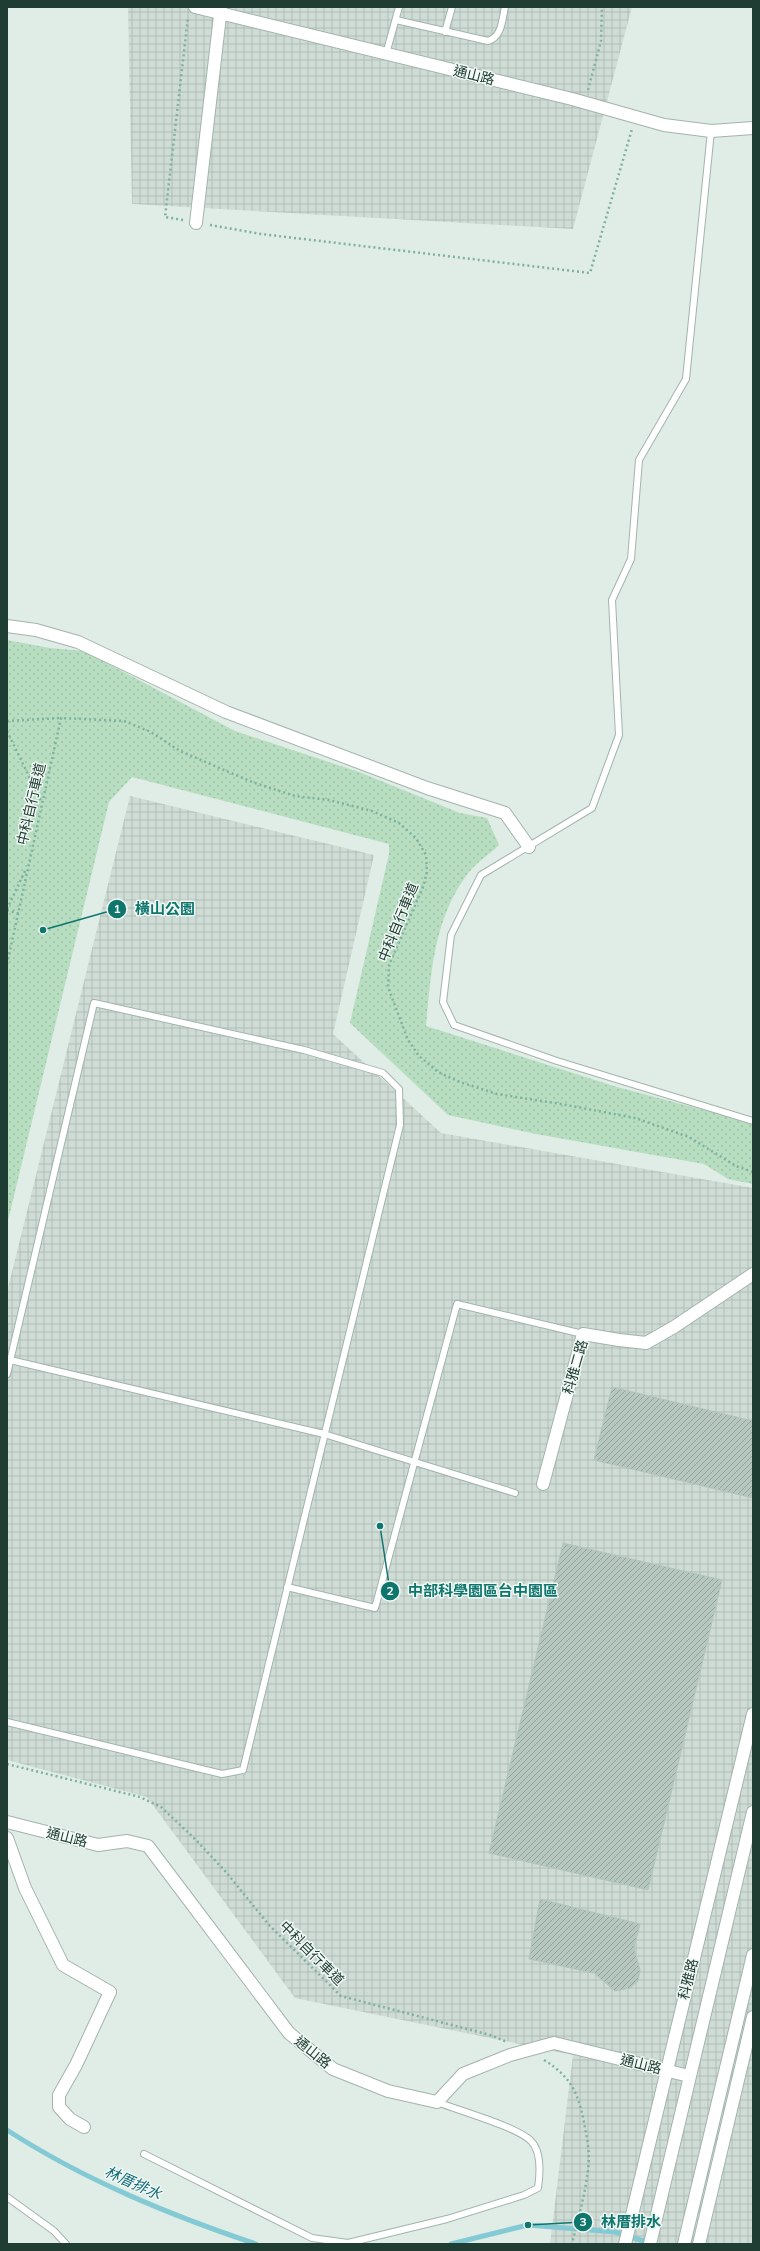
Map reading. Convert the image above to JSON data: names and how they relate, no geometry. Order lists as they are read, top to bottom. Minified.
{"streets":{"street":["通山路","科雅二路","科雅路"],"path":["中科自行車道"]},"crossings":[["通山路","中科自行車道"],["通山路","科雅路"]],"water":["林厝排水"],"places":["橫山公園","中部科學園區台中園區","林厝排水"]}
